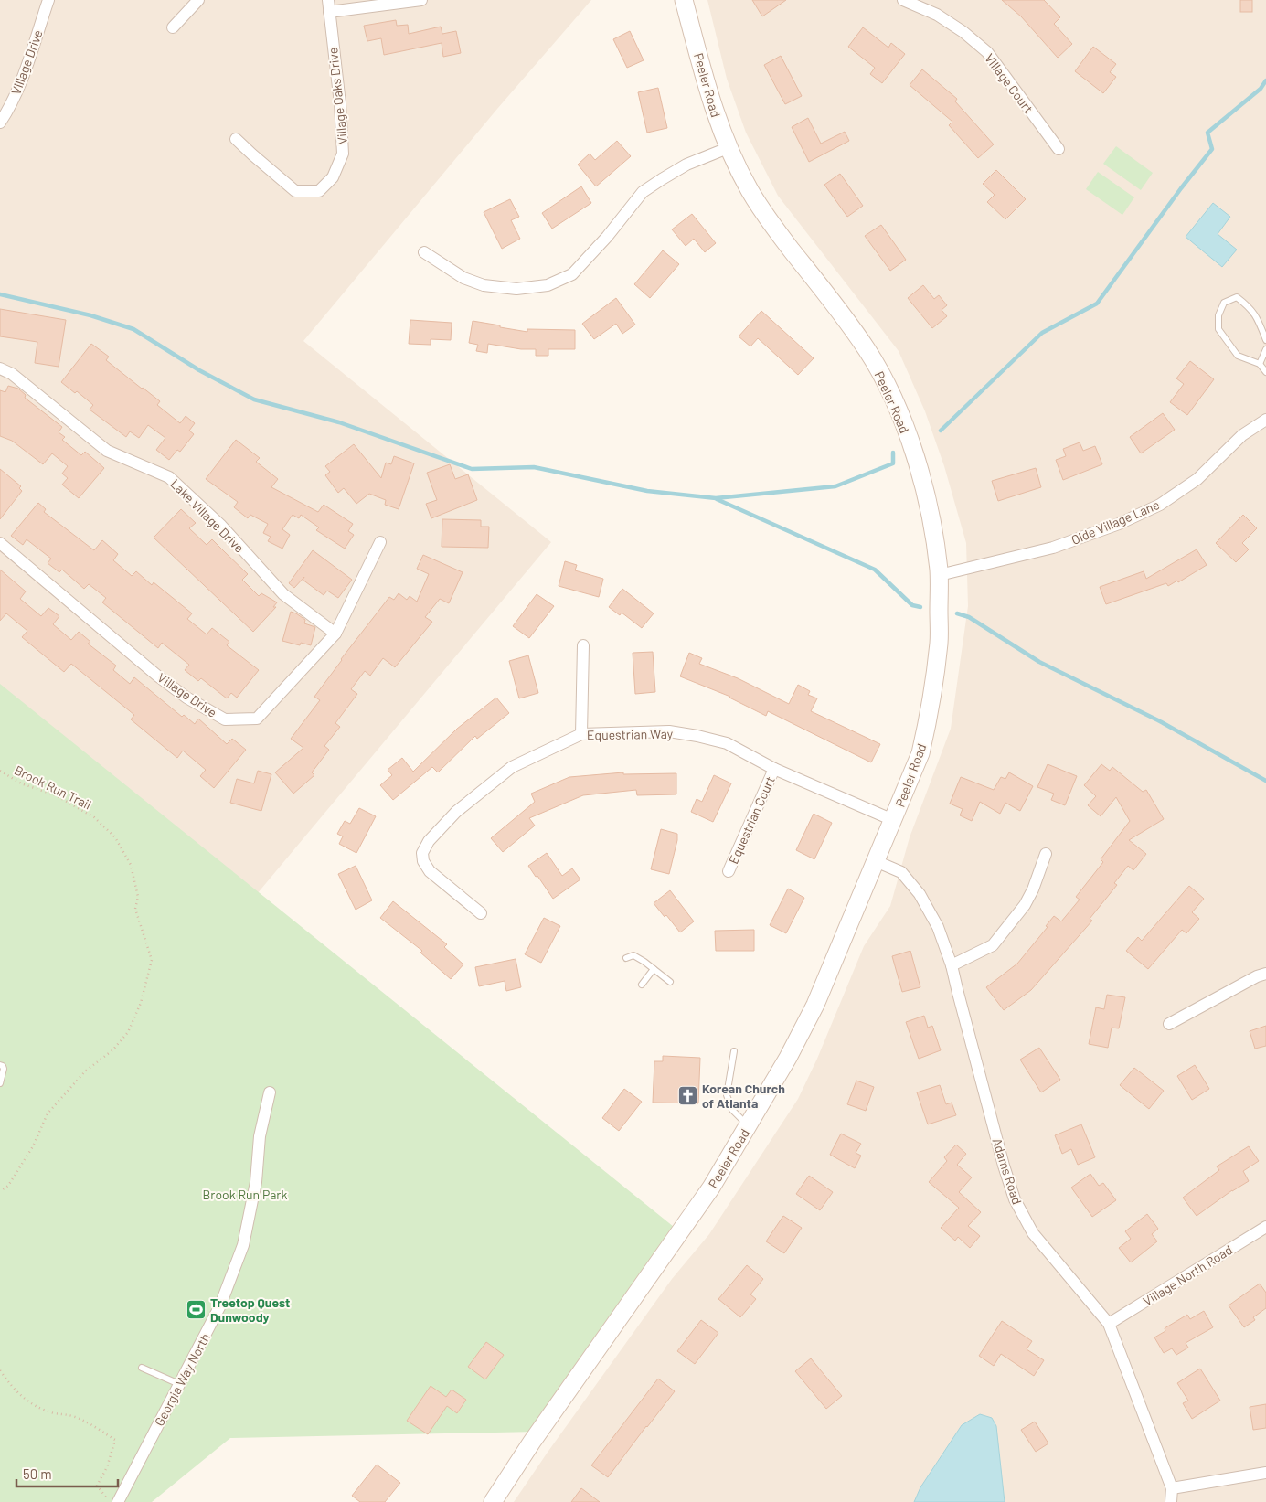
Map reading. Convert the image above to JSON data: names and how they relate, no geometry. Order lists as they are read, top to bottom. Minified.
{"streets":{"street":["Village Drive","Village Court","Peeler Road","Village Oaks Drive","Lake Village Drive","Olde Village Lane","Equestrian Way","Equestrian Court","Adams Road","Village North Road","Georgia Way North"],"path":["Brook Run Trail"]},"crossings":[["Village Drive","Lake Village Drive"],["Peeler Road","Olde Village Lane"],["Peeler Road","Equestrian Way"],["Peeler Road","Adams Road"],["Equestrian Way","Equestrian Court"],["Adams Road","Village North Road"]],"parks":["Brook Run Park"],"places":{"church":["Korean Church of Atlanta"],"sports":["Treetop Quest Dunwoody"]},"scale_bar":"50 m"}
